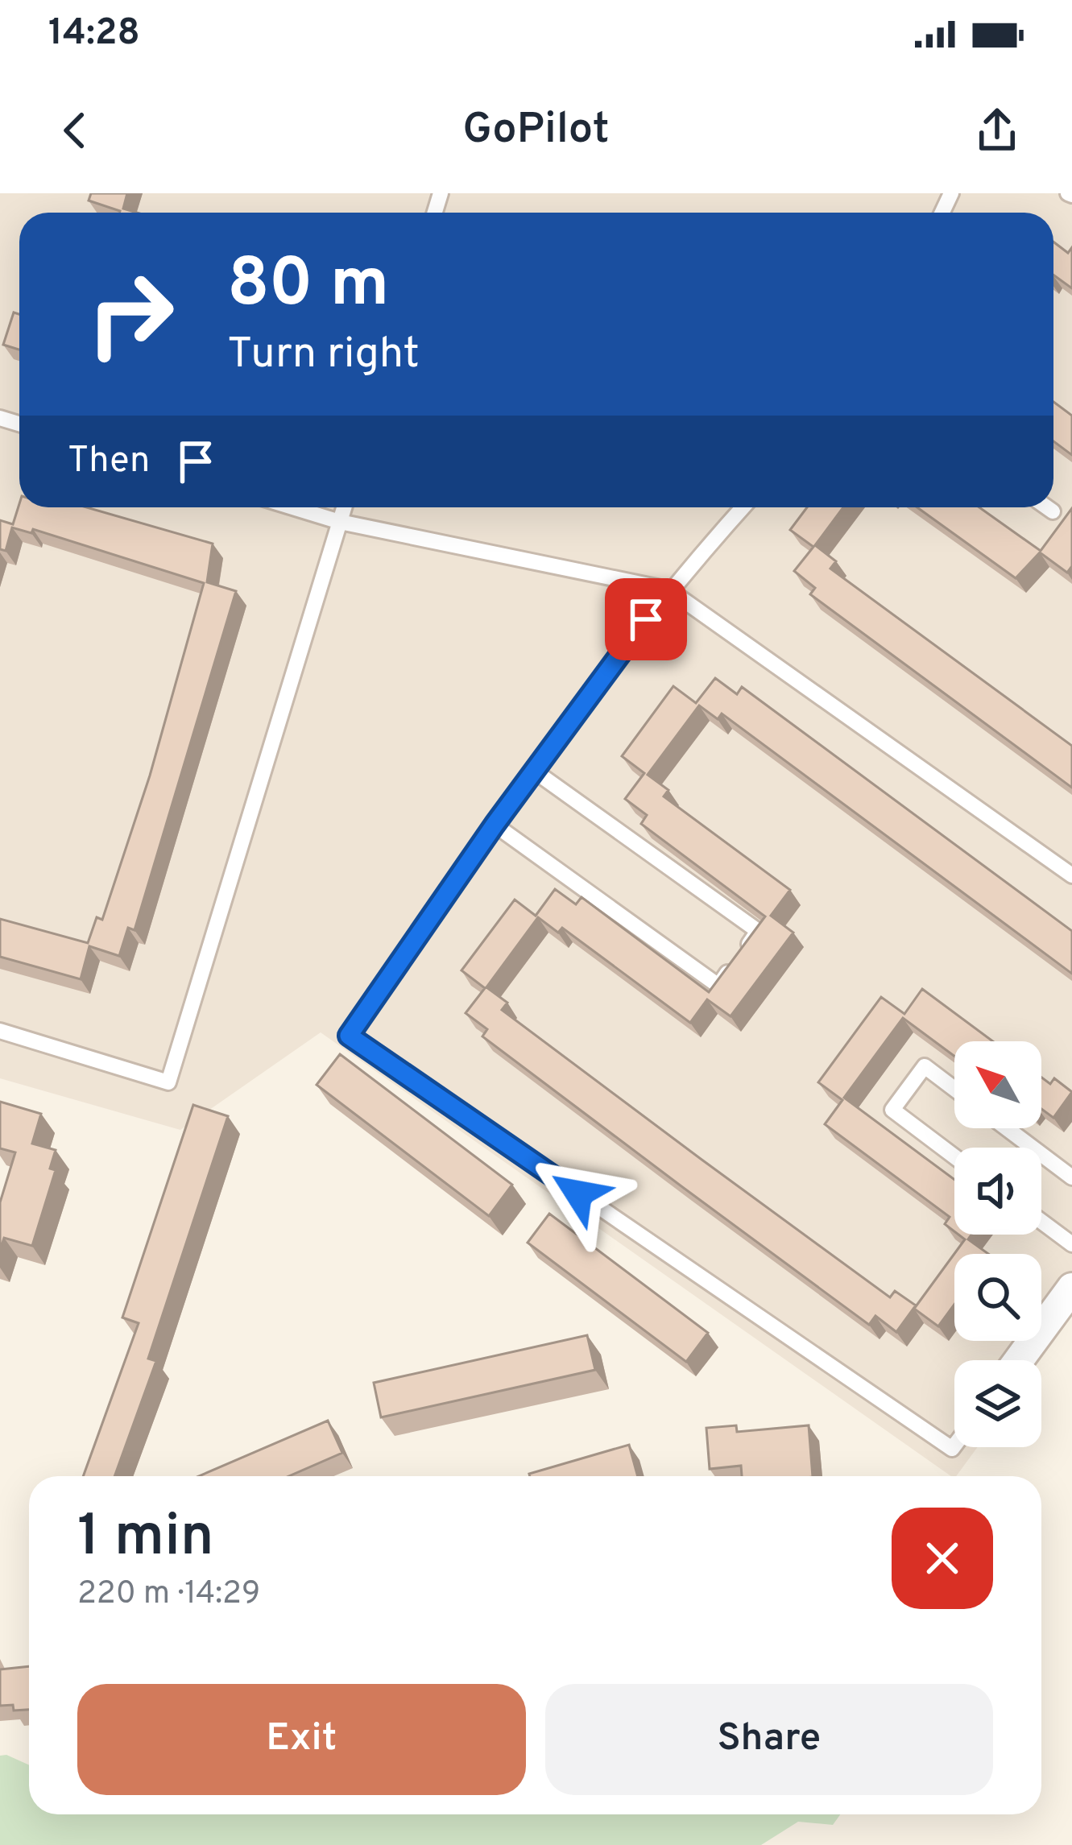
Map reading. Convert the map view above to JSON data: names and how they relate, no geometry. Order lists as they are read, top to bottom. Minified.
{"north":"top left","page":{"status":"14:28","header":"GoPilot","turn":["80 m","Turn right"],"then":"Then","heading":["1 min","220 m · 14:29"],"buttons":["Exit","Share"]}}
